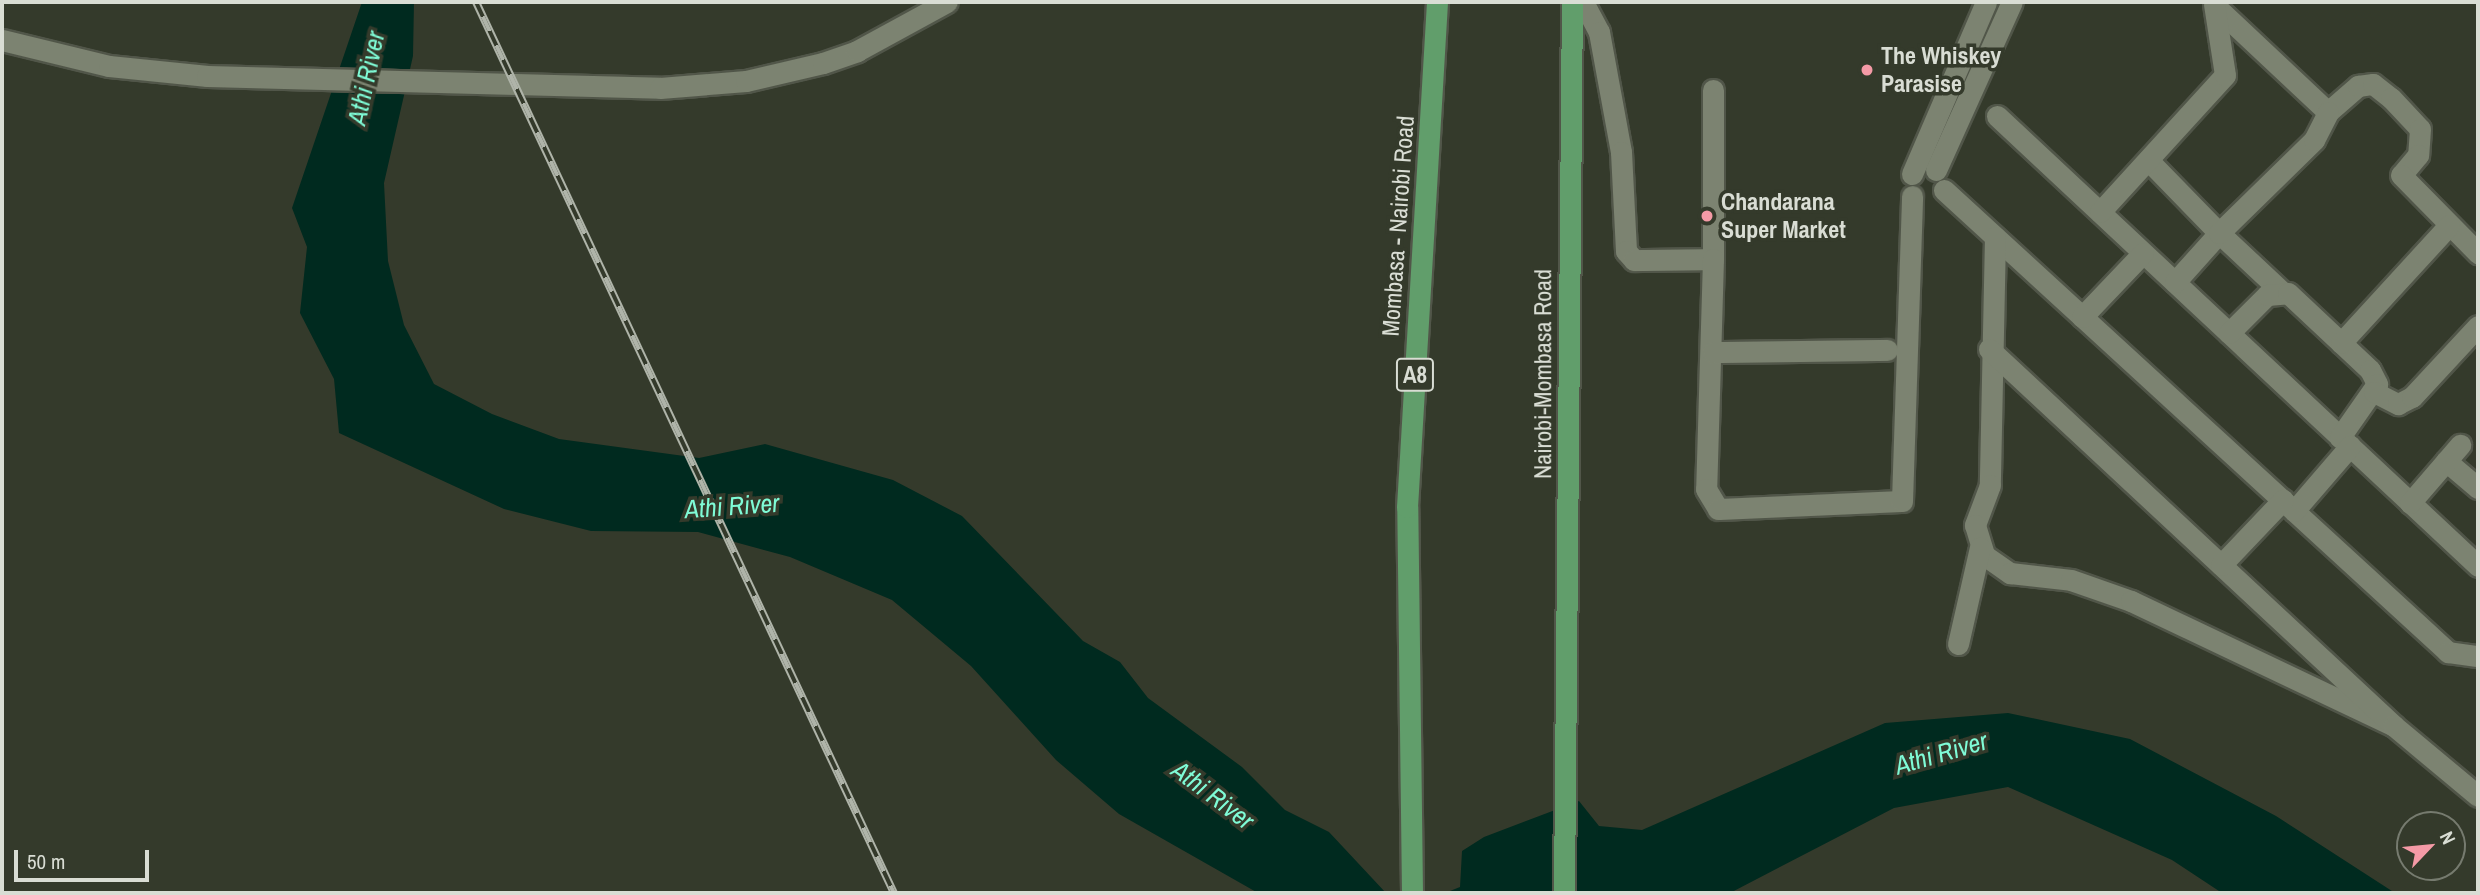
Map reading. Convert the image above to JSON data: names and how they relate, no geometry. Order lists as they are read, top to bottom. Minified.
{"streets":{"highway":["Mombasa - Nairobi Road","Nairobi-Mombasa Road","A8"]},"water":["Athi River"],"places":["The Whiskey Parasise","Chandarana Super Market"],"scale_bar":"50 m","north":"top right"}
